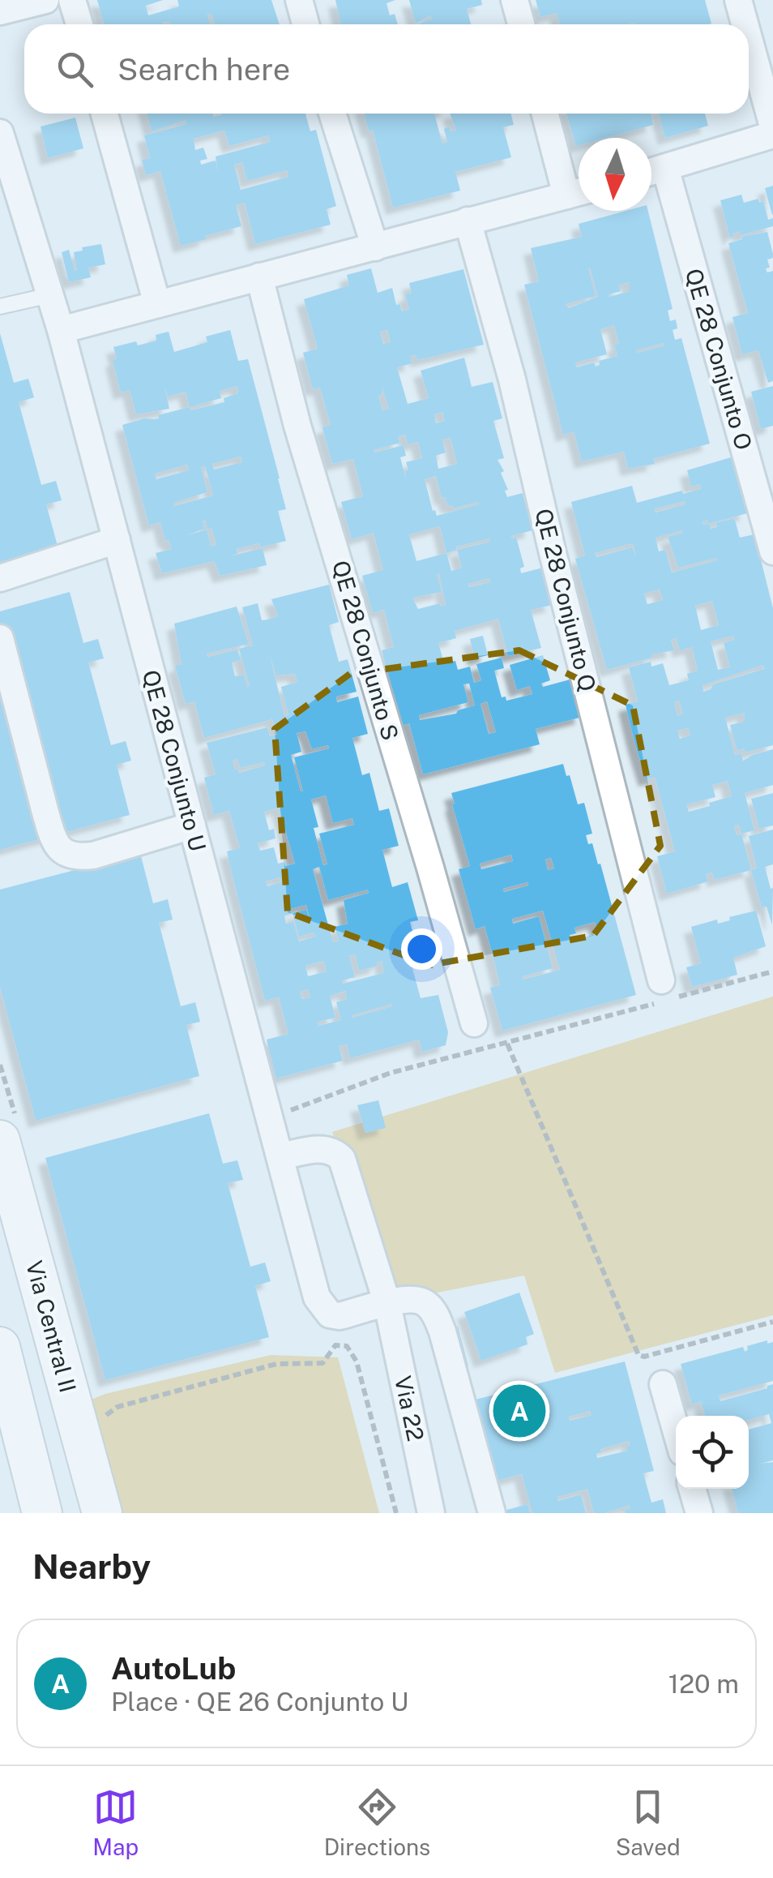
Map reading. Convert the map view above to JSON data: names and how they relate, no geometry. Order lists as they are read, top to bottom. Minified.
{"streets":{"street":["QE 28 Conjunto O","QE 28 Conjunto Q","QE 28 Conjunto S","QE 28 Conjunto U","Via Central II","Via 22"]},"crossings":[["QE 28 Conjunto U","Via 22"]],"north":"bottom","page":{"search":"Search here","pins":"A","heading":"Nearby","list":[{"mark":"A","name":"AutoLub","note":"Place · QE 26 Conjunto U","value":"120 m"}],"nav":["Map","Directions","Saved"]}}
